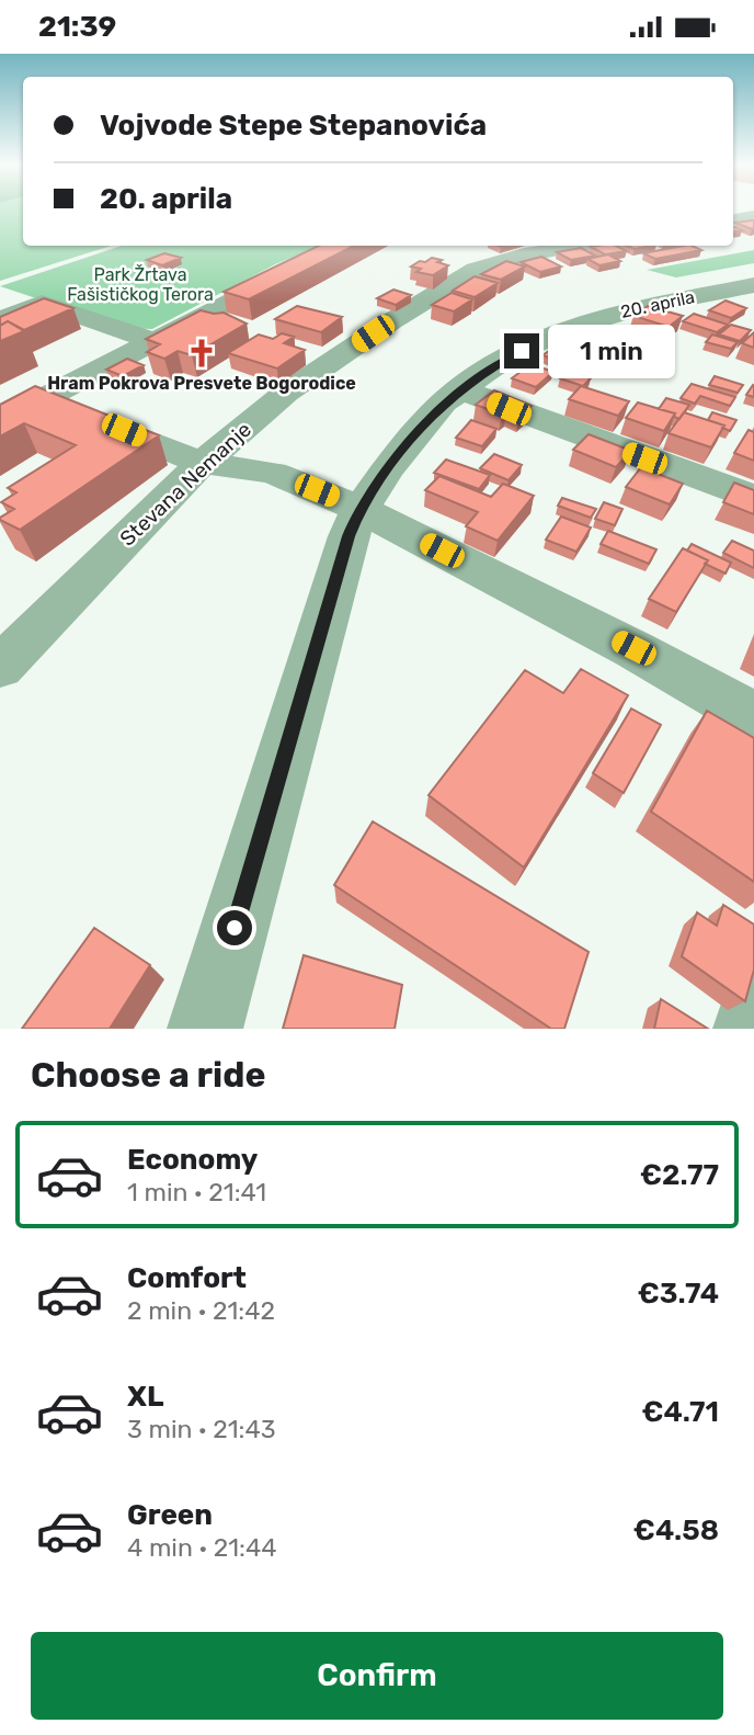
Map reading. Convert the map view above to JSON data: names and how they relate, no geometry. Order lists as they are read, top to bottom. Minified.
{"streets":{"street":["20. aprila","Stevana Nemanje"]},"parks":["Park Žrtava Fašističkog Terora"],"places":{"church":["Hram Pokrova Presvete Bogorodice"]},"page":{"status":"21:39","banner":["Vojvode Stepe Stepanovića","20. aprila"],"bubble":"1 min","heading":"Choose a ride","list":[{"name":"Economy","note":"1 min · 21:41","value":"€2.77"},{"name":"Comfort","note":"2 min · 21:42","value":"€3.74"},{"name":"XL","note":"3 min · 21:43","value":"€4.71"},{"name":"Green","note":"4 min · 21:44","value":"€4.58"}],"buttons":"Confirm"}}
